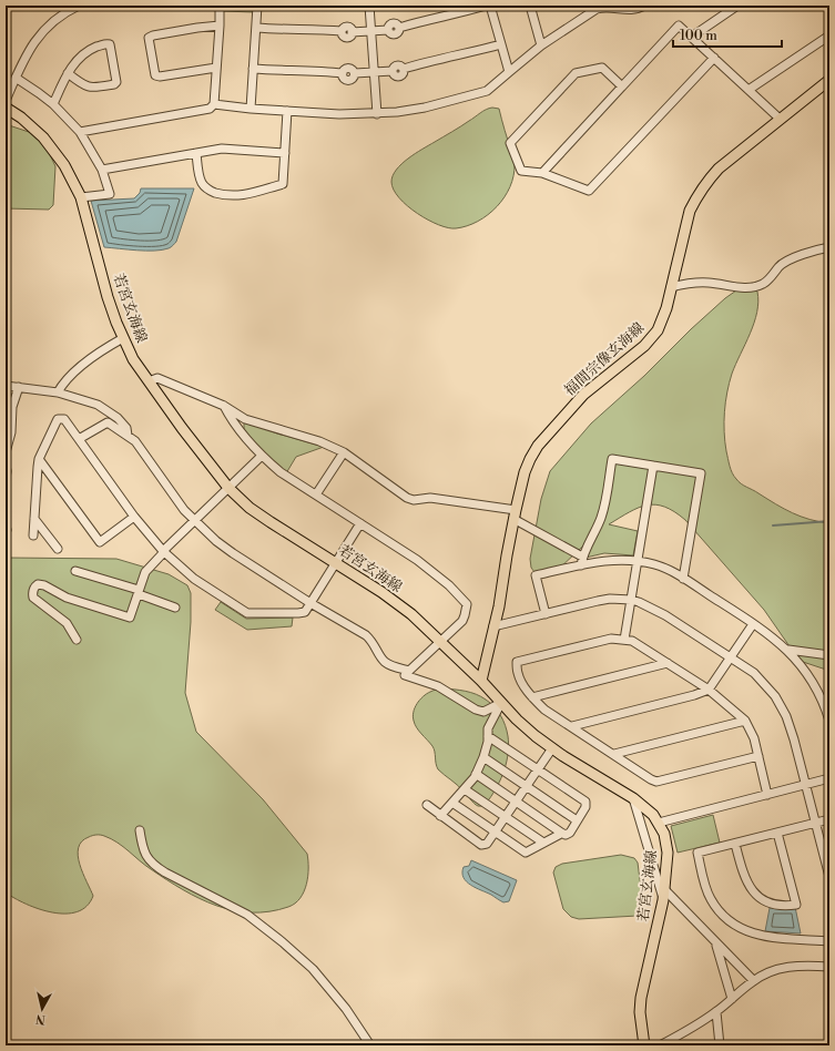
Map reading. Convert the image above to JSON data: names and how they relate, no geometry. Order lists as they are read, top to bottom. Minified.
{"streets":{"main road":["若宮玄海線","福間宗像玄海線"]},"crossings":[["若宮玄海線","福間宗像玄海線"]],"scale_bar":"100 m","north":"bottom"}
